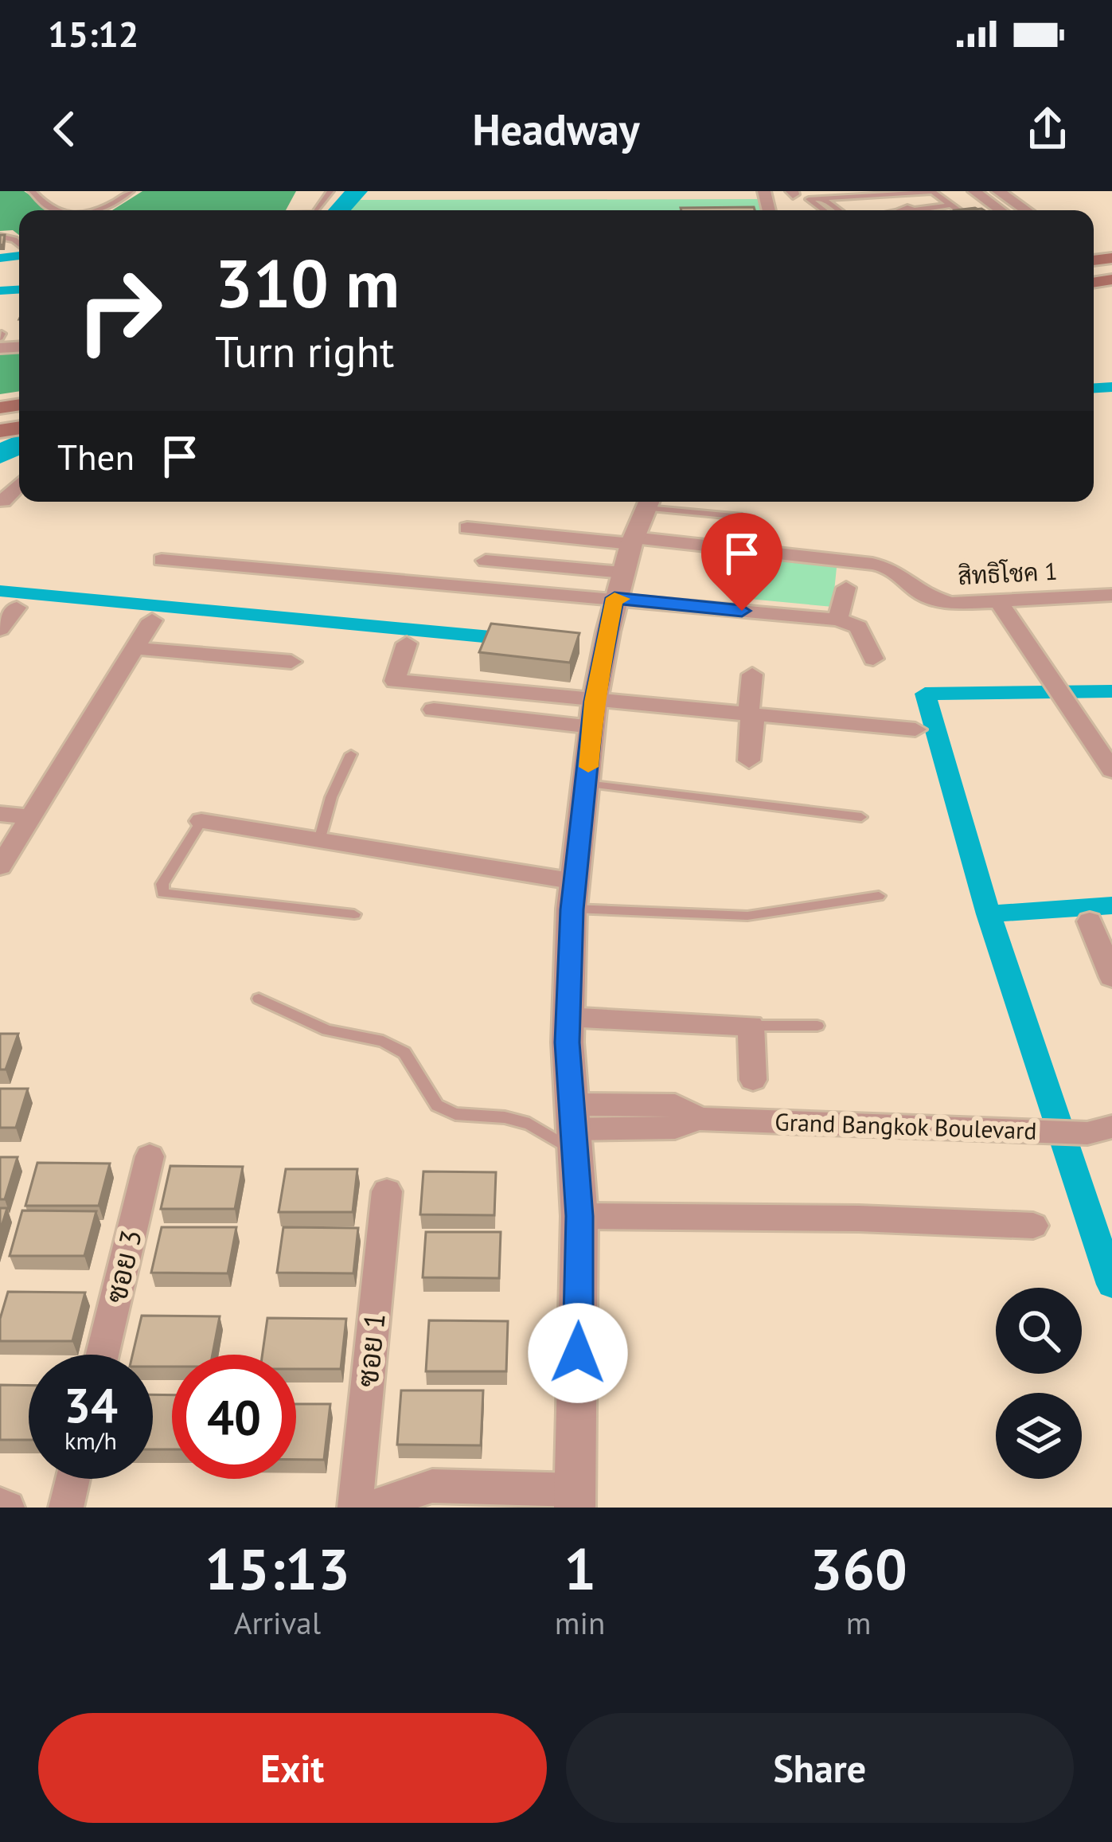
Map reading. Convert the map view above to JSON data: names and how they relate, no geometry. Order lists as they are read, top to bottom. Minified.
{"streets":{"street":["สิทธิโชค 1","Grand Bangkok Boulevard","ซอย 3","ซอย 1"]},"page":{"status":"15:12","header":"Headway","turn":["310 m","Turn right"],"then":"Then","speed":"34 km/h","limit":"40","eta":["15:13","Arrival","1","min","360","m"],"buttons":["Exit","Share"]}}
